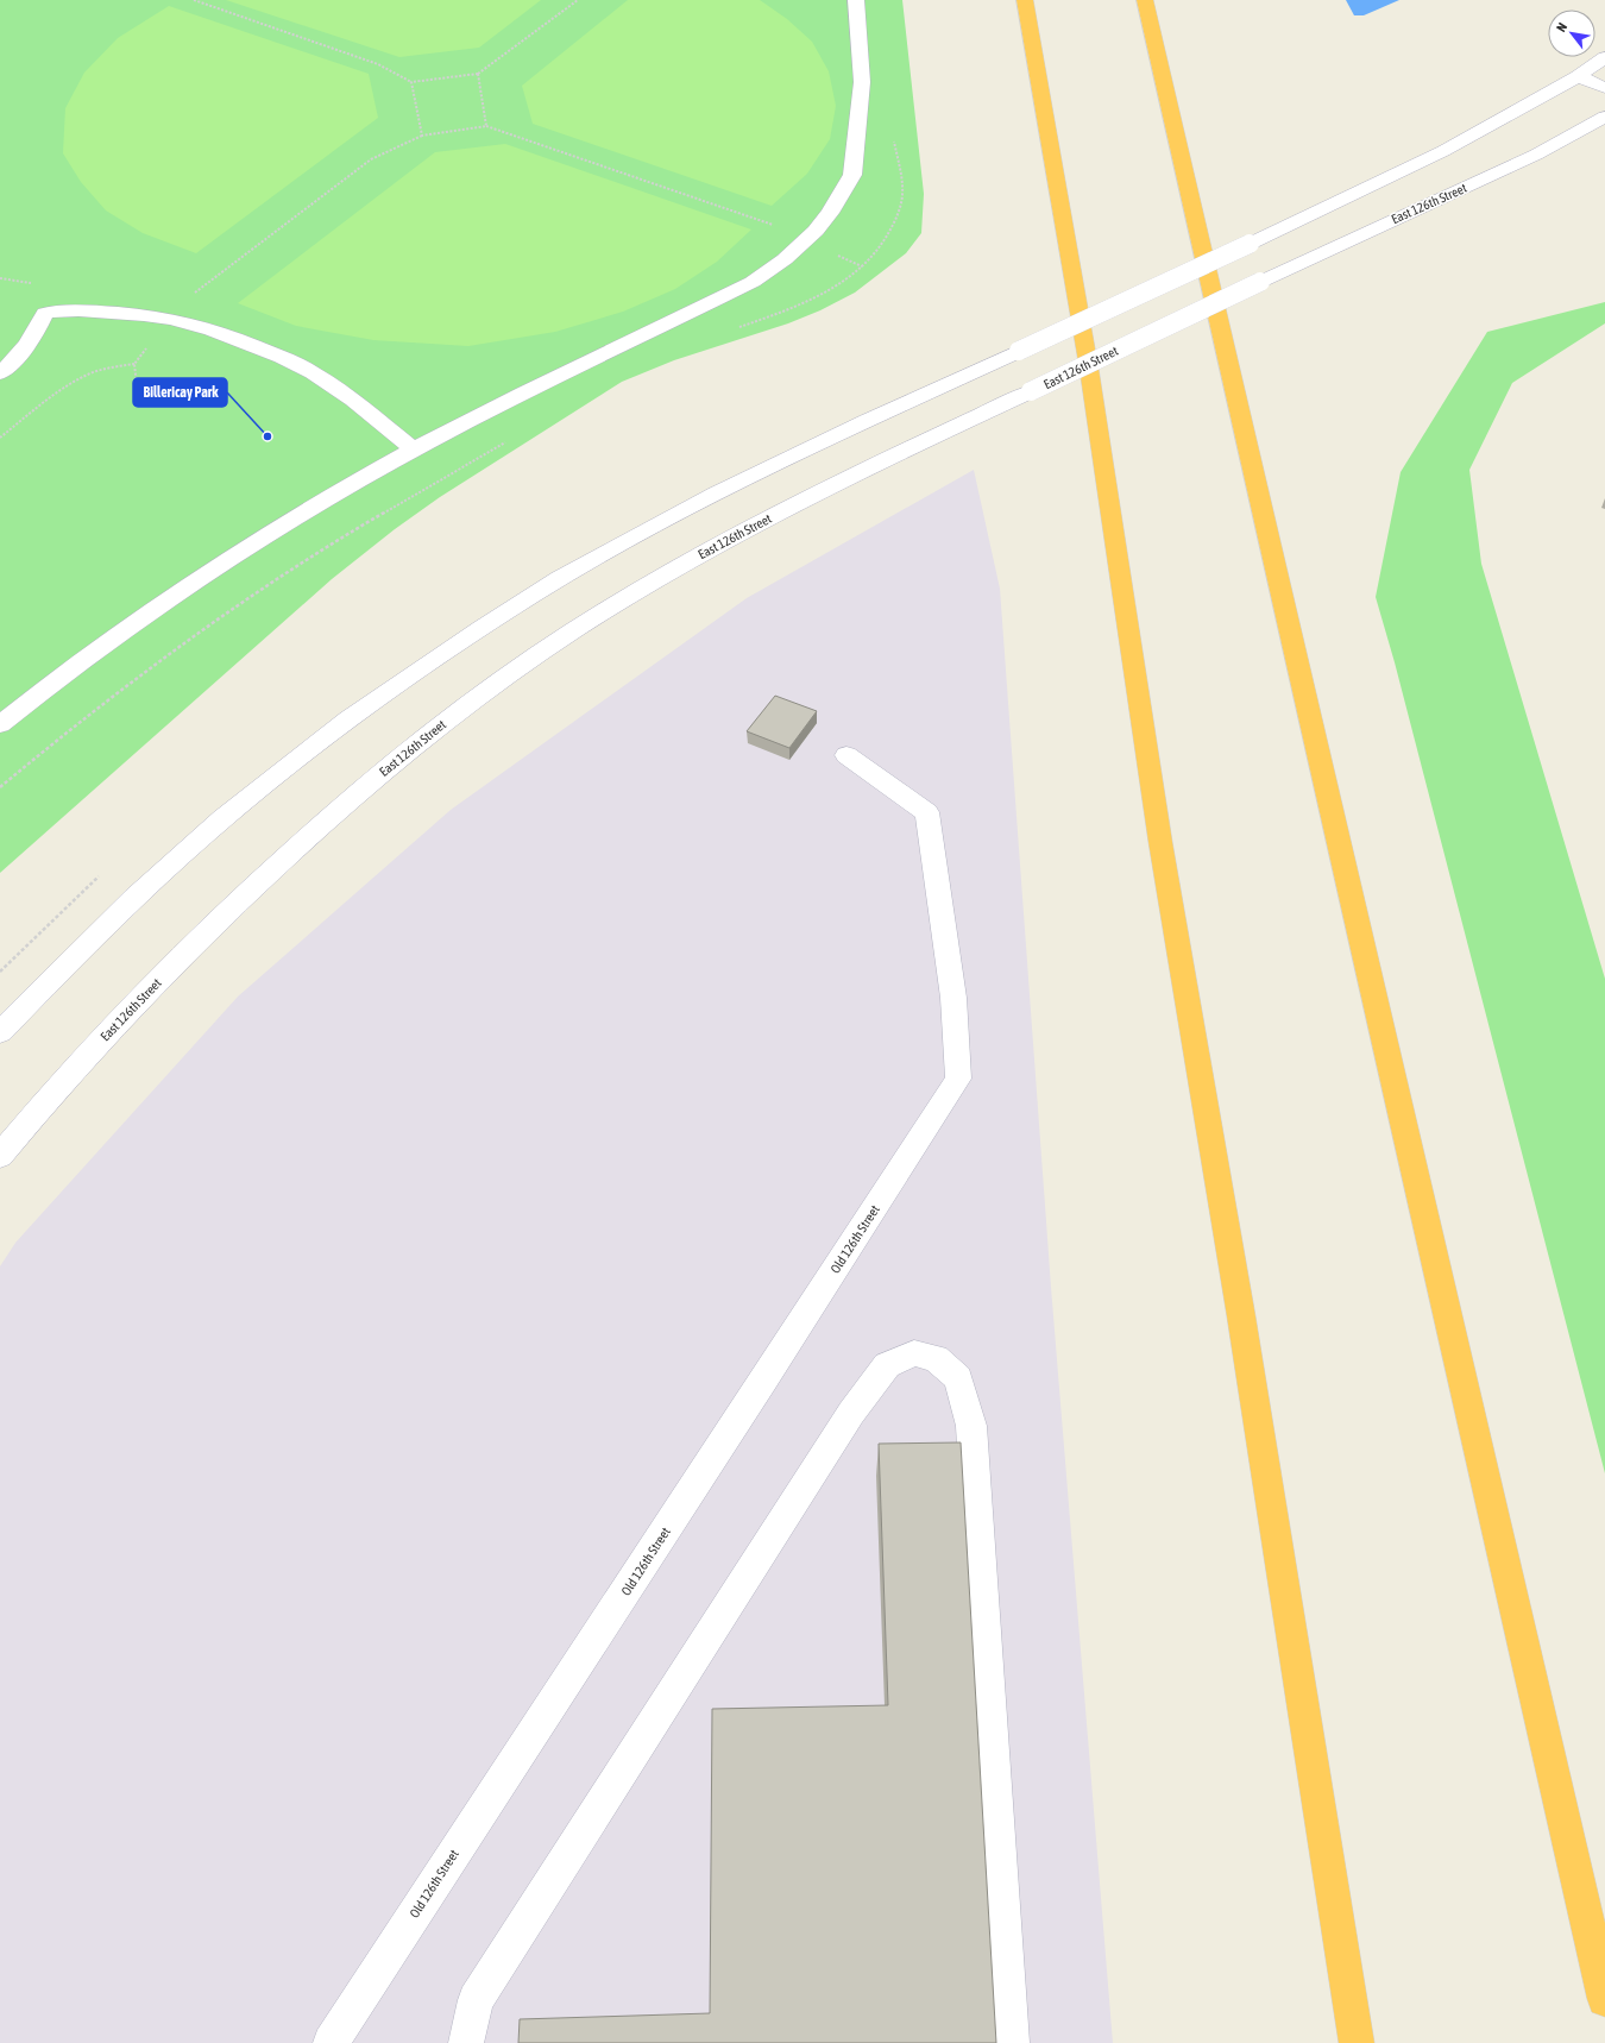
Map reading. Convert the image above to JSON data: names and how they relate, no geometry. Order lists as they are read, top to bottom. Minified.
{"streets":{"main road":["East 126th Street","Old 126th Street"]},"places":["Billericay Park"],"north":"top left"}
